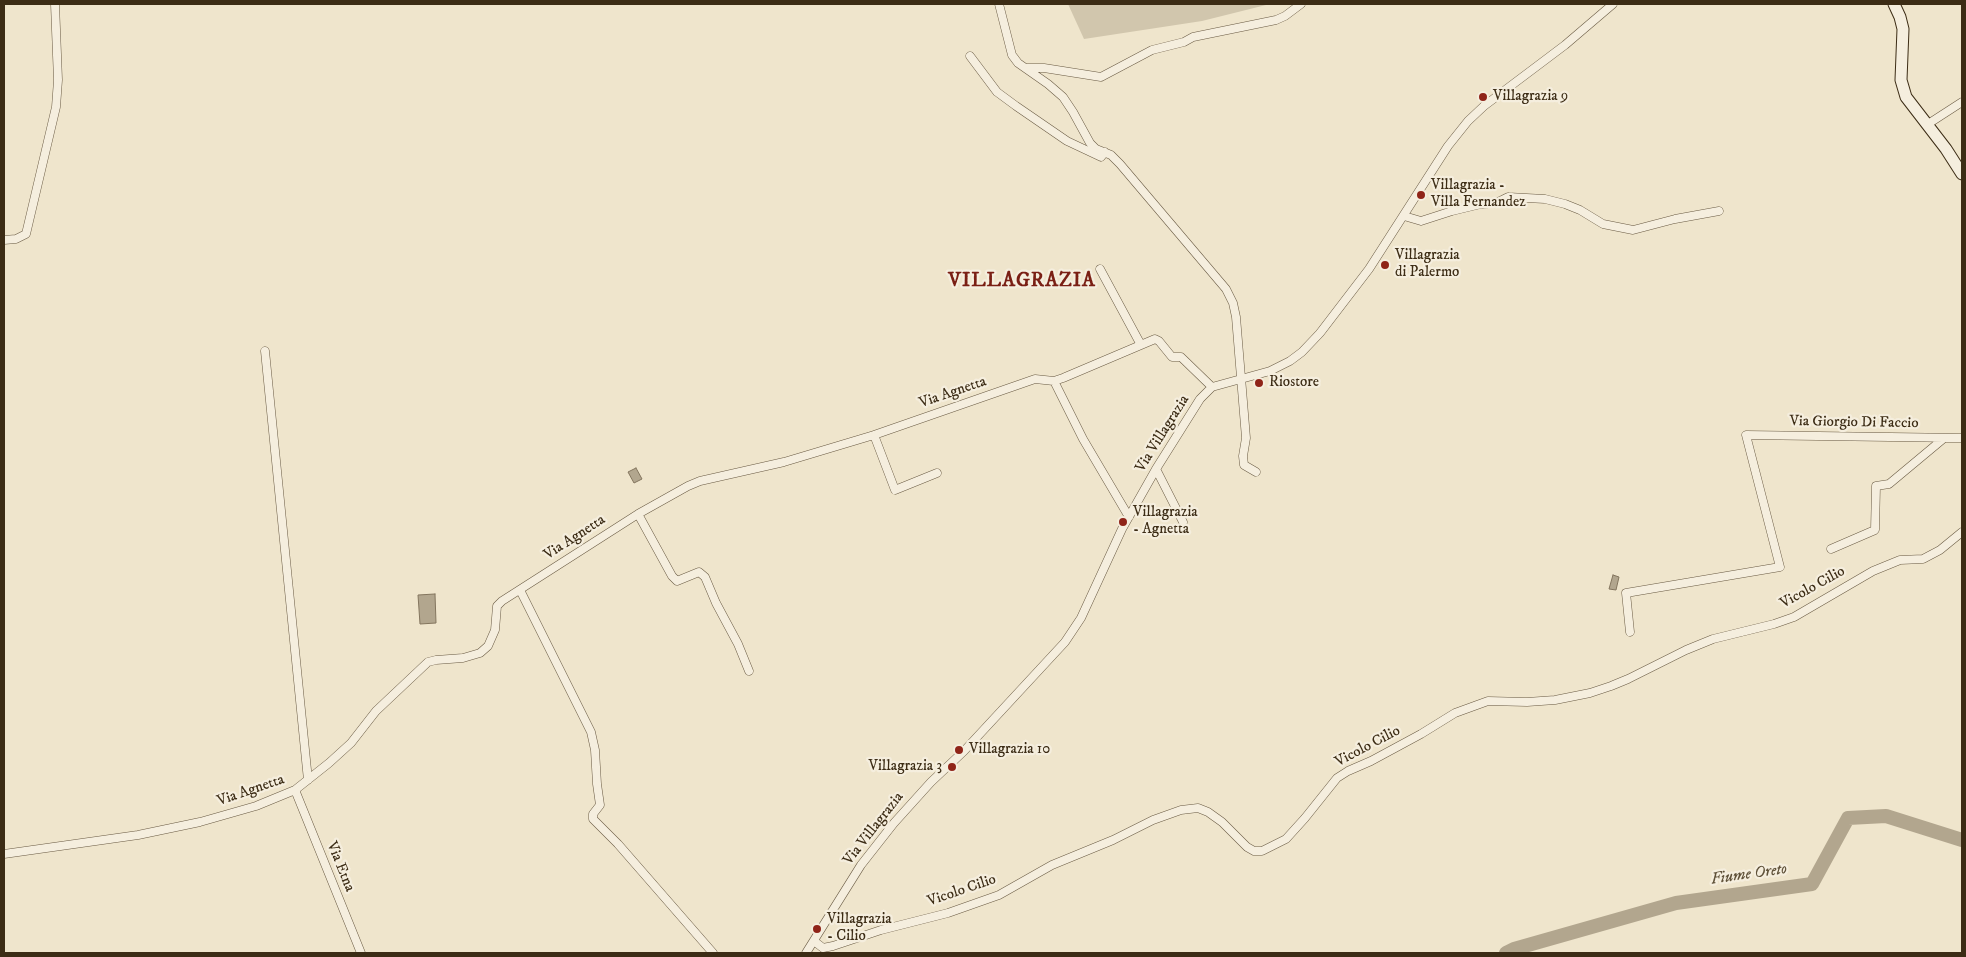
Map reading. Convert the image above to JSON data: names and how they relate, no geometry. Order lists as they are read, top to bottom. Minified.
{"streets":{"street":["Via Agnetta","Via Giorgio Di Faccio","Via Villagrazia","Vicolo Cilio","Via Etna"]},"crossings":[["Via Agnetta","Via Villagrazia"],["Via Agnetta","Via Etna"],["Via Villagrazia","Vicolo Cilio"]],"districts":["VILLAGRAZIA"],"water":["Fiume Oreto"],"places":["Villagrazia 9","Villagrazia - Villa Fernandez","Villagrazia di Palermo","Riostore","Villagrazia - Agnetta","Villagrazia 10","Villagrazia 3","Villagrazia - Cilio"]}
